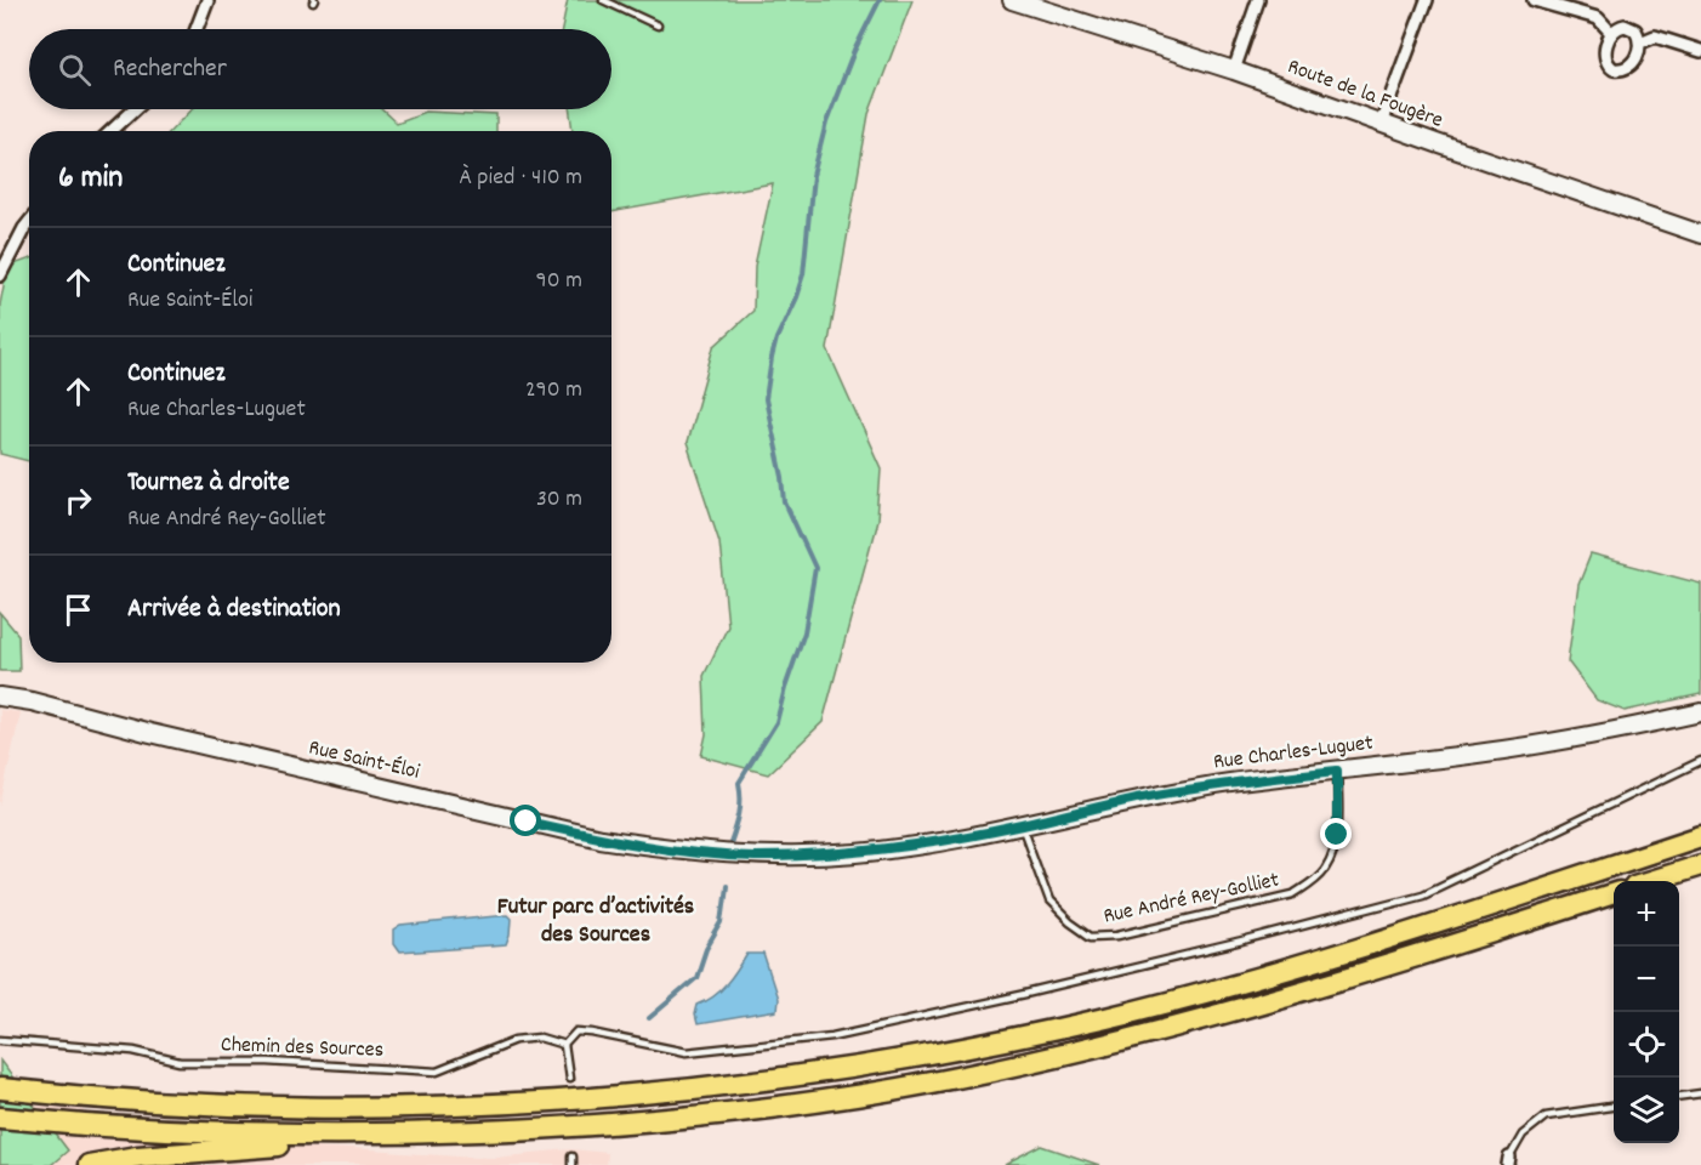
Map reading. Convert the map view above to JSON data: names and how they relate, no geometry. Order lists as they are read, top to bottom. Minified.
{"streets":{"main road":["Route de la Fougère","Rue Charles-Luguet","Rue Saint-Éloi"],"lane":["Rue André Rey-Golliet","Chemin des Sources"]},"crossings":[["Rue Charles-Luguet","Rue Saint-Éloi"],["Rue Charles-Luguet","Rue André Rey-Golliet"]],"districts":["Futur parc d’activités des Sources"],"page":{"search":"Rechercher","heading":["6 min","À pied · 410 m"],"list":[["Continuez","Rue Saint-Éloi","90 m"],["Continuez","Rue Charles-Luguet","290 m"],["Tournez à droite","Rue André Rey-Golliet","30 m"],"Arrivée à destination"],"map_buttons":["+","−"]}}
